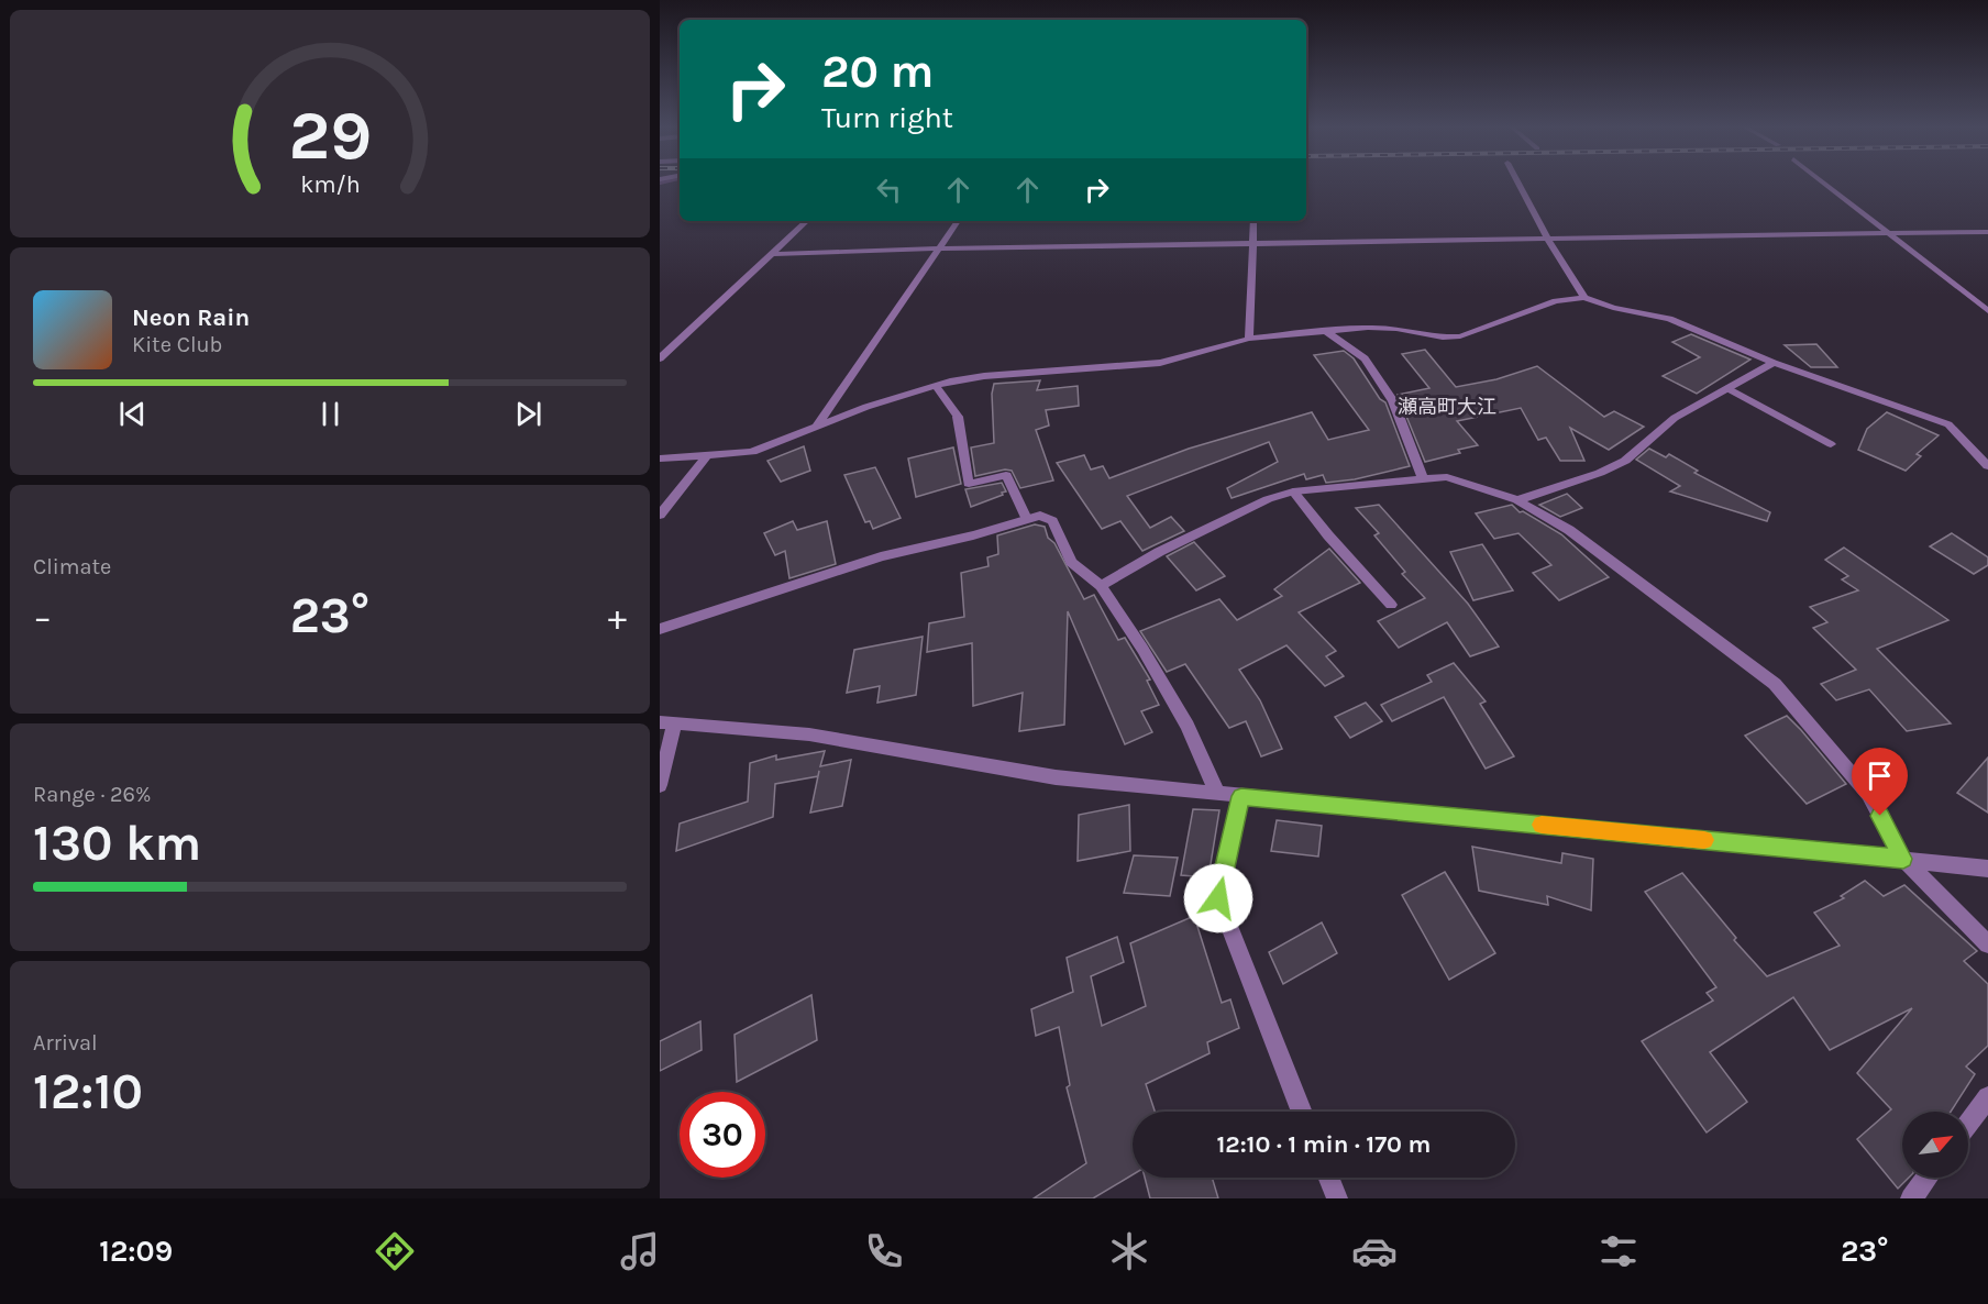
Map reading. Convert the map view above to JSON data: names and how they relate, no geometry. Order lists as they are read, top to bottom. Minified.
{"districts":["瀬高町大江"],"north":"top right","page":{"turn":["20 m","Turn right"],"song":["Neon Rain","Kite Club"],"tile":["Climate",["Range · 26%","130 km"],["Arrival","12:10"]],"heat":["−","23°","+"],"limit":"30","trip":"12:10 · 1 min · 170 m","tabs":["12:09","23°"],"gauge":["29","km/h"]}}
